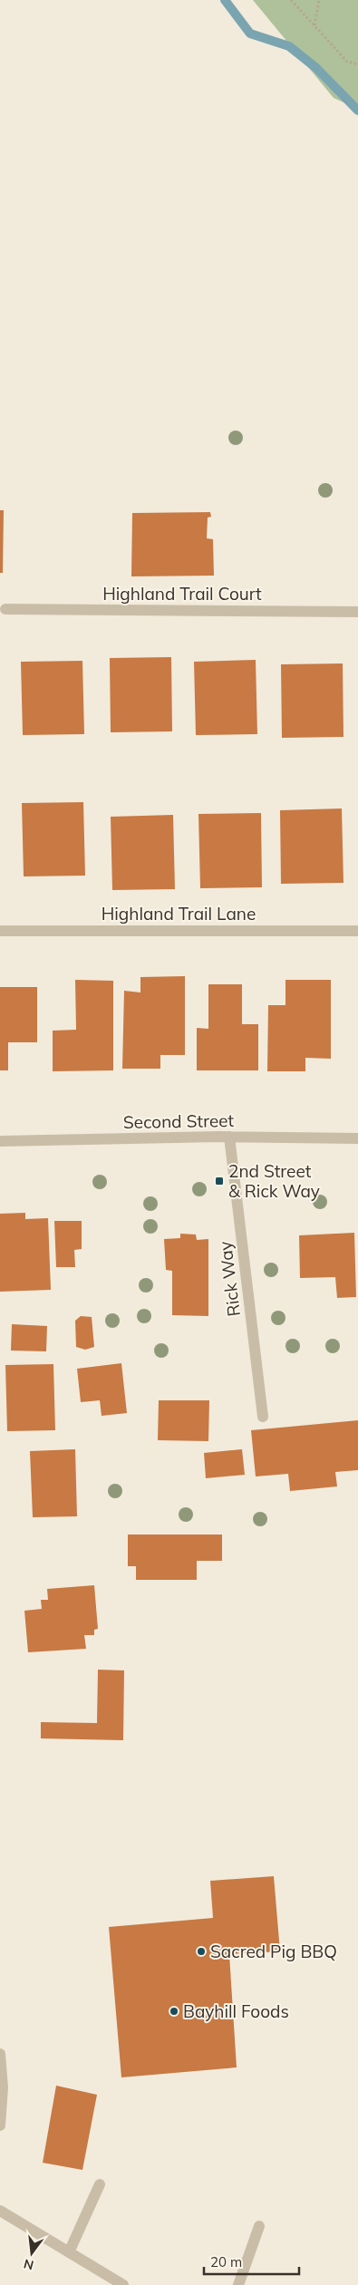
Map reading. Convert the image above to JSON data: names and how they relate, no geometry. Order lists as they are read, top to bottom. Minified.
{"streets":{"street":["Highland Trail Court","Highland Trail Lane","Second Street","Rick Way"]},"crossings":[["Second Street","Rick Way"]],"places":{"transit":["2nd Street & Rick Way"],"other":["Sacred Pig BBQ","Bayhill Foods"]},"scale_bar":"20 m","north":"bottom"}
